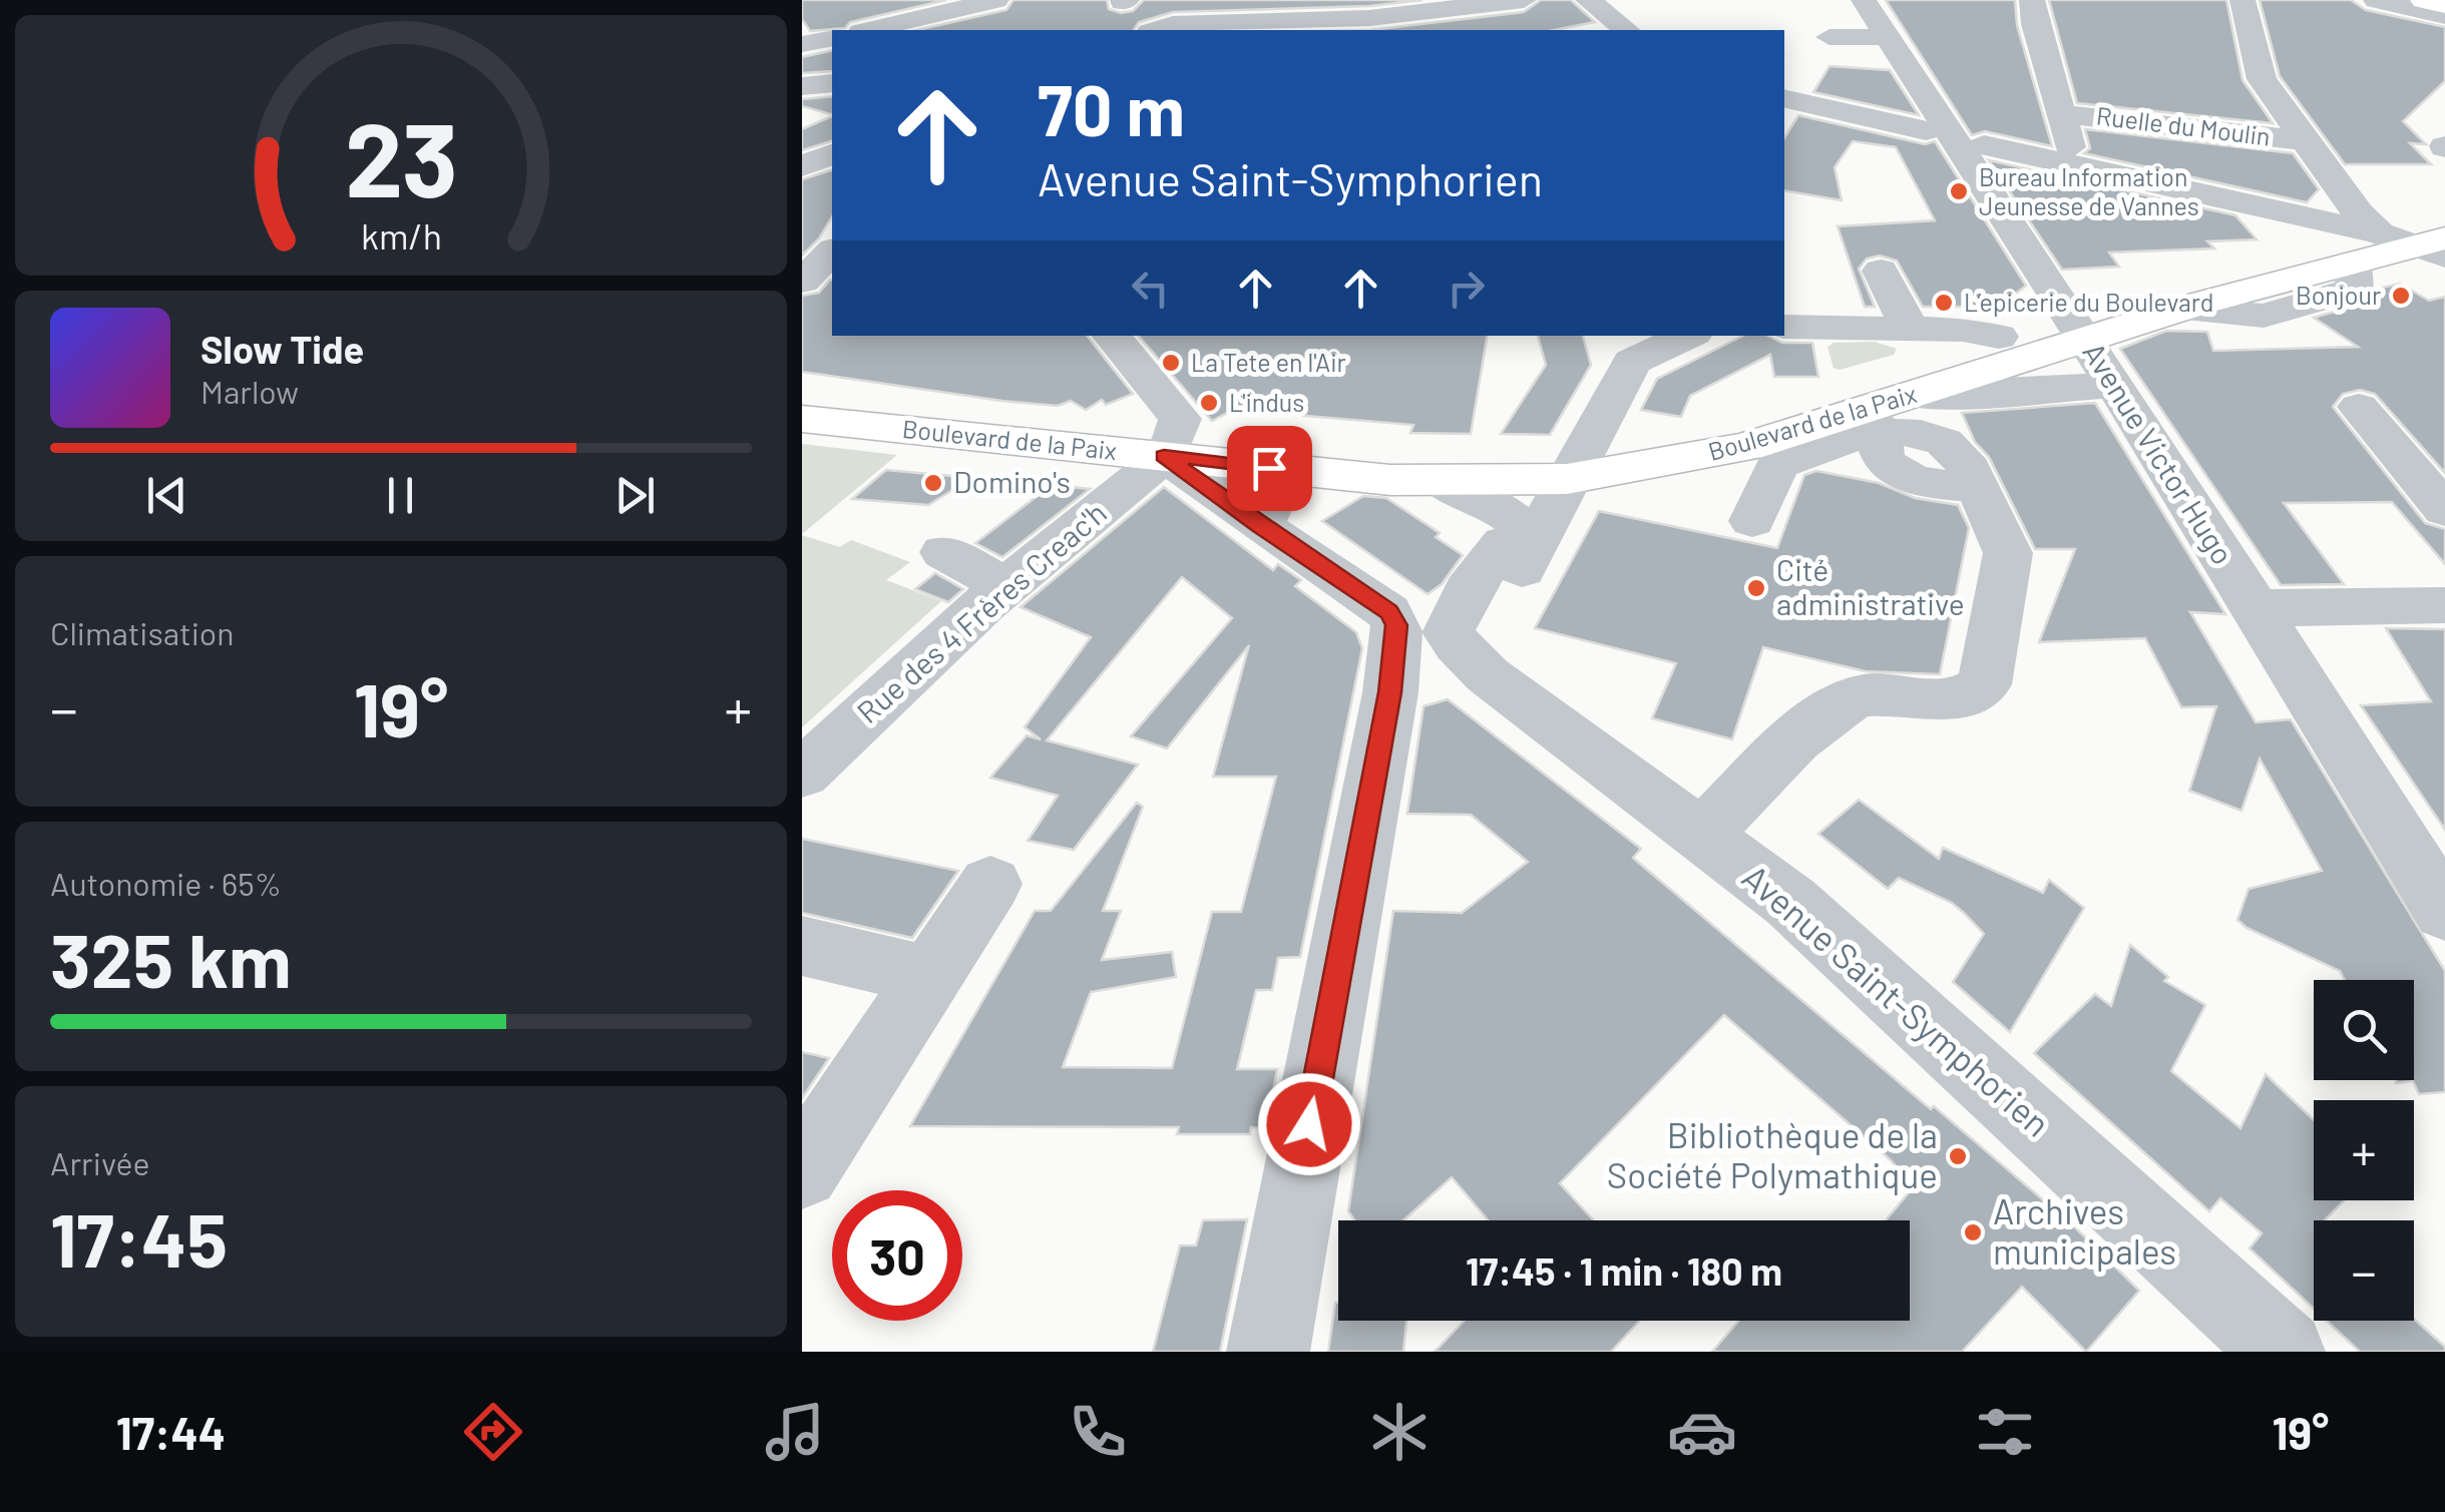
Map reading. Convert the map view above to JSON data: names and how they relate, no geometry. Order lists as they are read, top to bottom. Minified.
{"streets":{"main road":["Boulevard de la Paix"],"street":["Ruelle du Moulin","Avenue Victor Hugo","Rue des 4 Frères Creac'h","Avenue Saint-Symphorien"]},"crossings":[["Boulevard de la Paix","Avenue Victor Hugo"],["Boulevard de la Paix","Rue des 4 Frères Creac'h"]],"places":["Bureau Information Jeunesse de Vannes","Bonjour","L’epicerie du Boulevard","La Tete en l'Air","L'indus","Domino's","Cité administrative","Bibliothèque de la Société Polymathique","Archives municipales"],"page":{"turn":["70 m","Avenue Saint-Symphorien"],"song":["Slow Tide","Marlow"],"tile":["Climatisation",["Autonomie · 65%","325 km"],["Arrivée","17:45"]],"heat":["−","19°","+"],"map_buttons":["+","−"],"limit":"30","trip":"17:45 · 1 min · 180 m","tabs":["17:44","19°"],"gauge":["23","km/h"]}}
